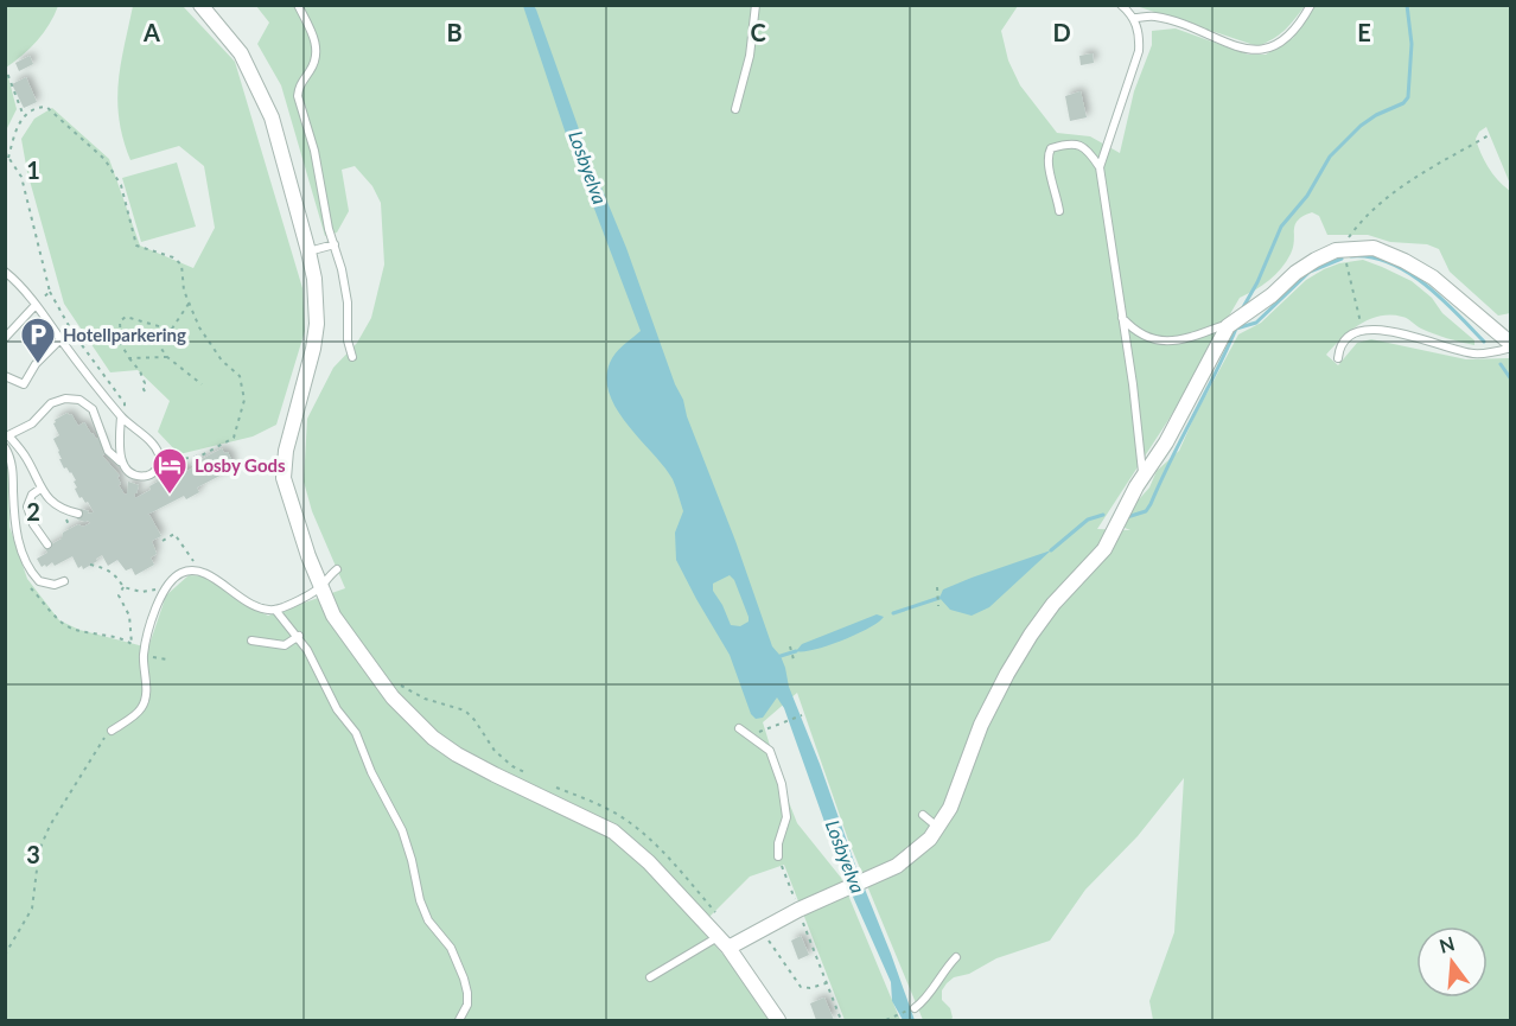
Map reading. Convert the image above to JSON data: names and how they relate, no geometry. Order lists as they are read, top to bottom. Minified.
{"water":["Losbyelva"],"places":{"parking":["Hotellparkering"],"hotel":["Losby Gods"]},"north":"top","grid":{"columns":["A","B","C","D","E"],"rows":["1","2","3"]}}
